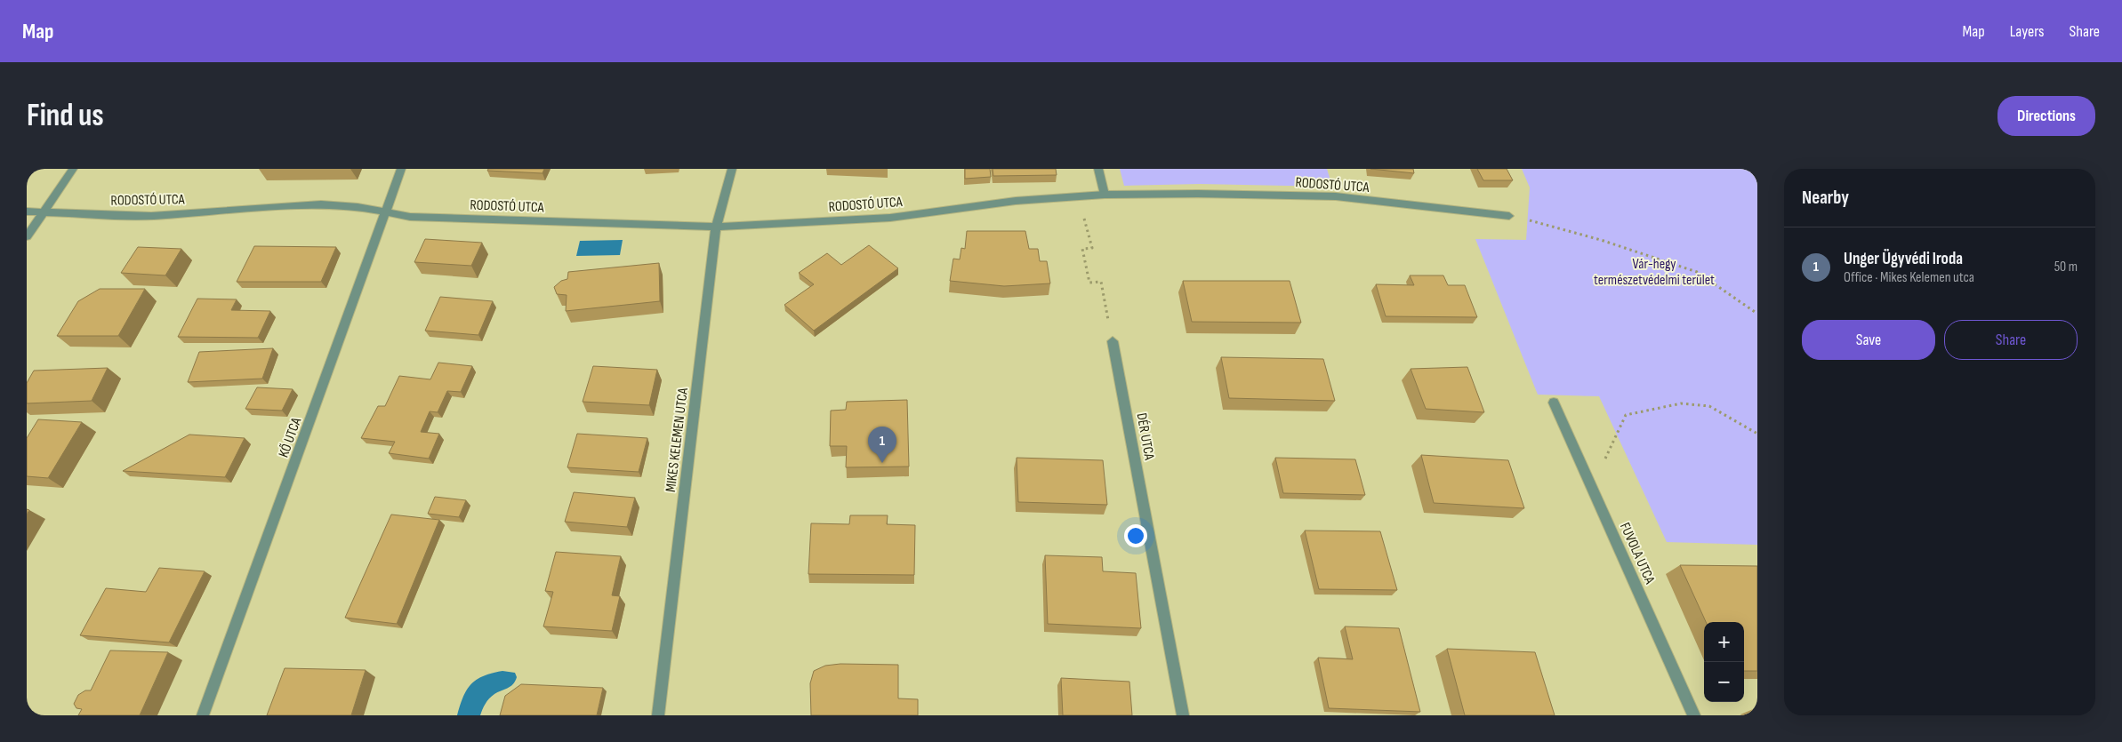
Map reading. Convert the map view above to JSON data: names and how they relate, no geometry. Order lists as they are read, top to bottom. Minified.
{"streets":{"street":["RODOSTÓ UTCA","DÉR UTCA","KŐ UTCA","MIKES KELEMEN UTCA","FUVOLA UTCA"]},"crossings":[["RODOSTÓ UTCA","KŐ UTCA"],["RODOSTÓ UTCA","MIKES KELEMEN UTCA"]],"parks":["Vár-hegy természetvédelmi terület"],"page":{"header":"Map","nav":["Map","Layers","Share"],"buttons":["Directions",["Save","Share"]],"title":"Find us","heading":"Nearby","list":[{"mark":"1","name":"Unger Ügyvédi Iroda","note":"Office · Mikes Kelemen utca","value":"50 m"}],"pins":"1","map_buttons":["+","−"]}}
